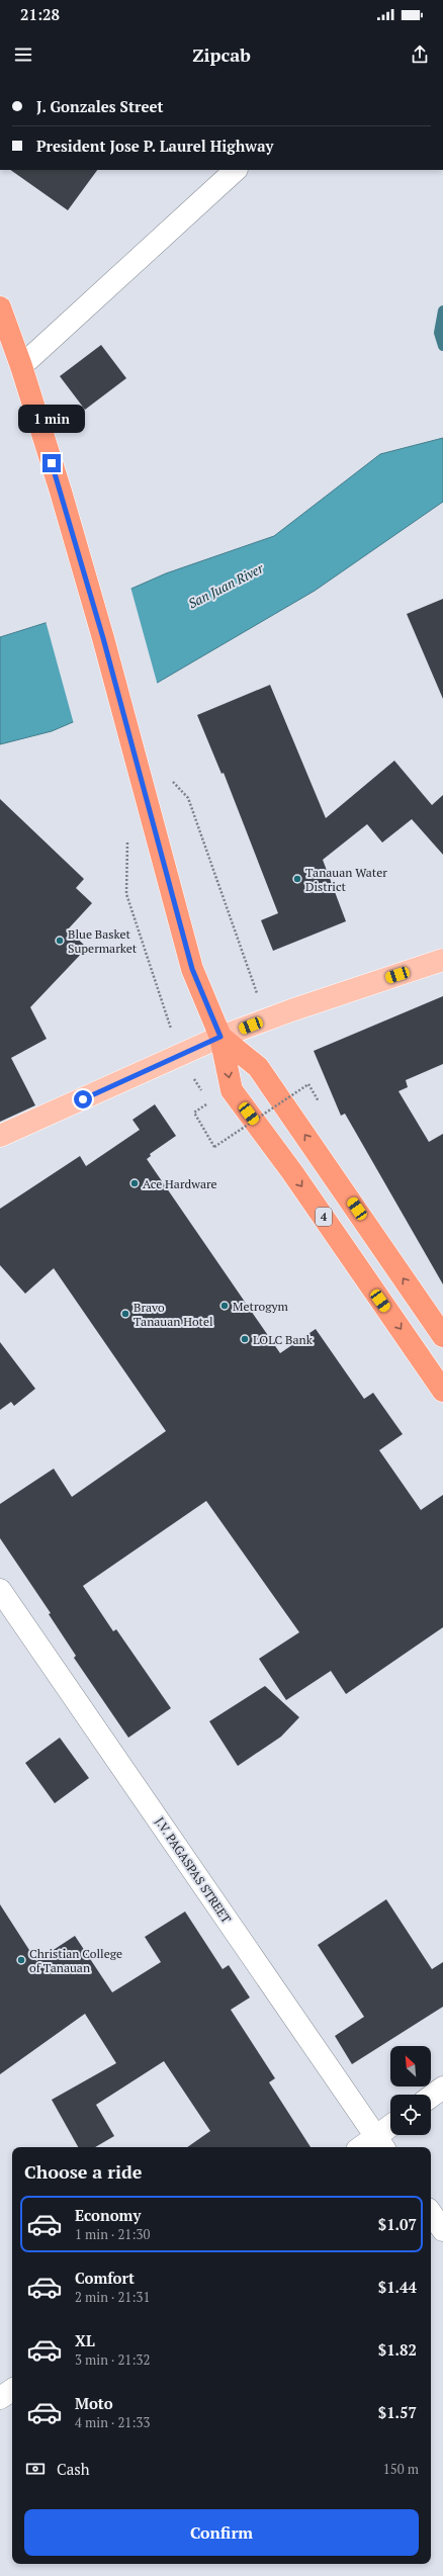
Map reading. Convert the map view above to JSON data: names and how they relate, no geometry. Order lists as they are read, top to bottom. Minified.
{"streets":{"highway":["4"],"street":["J.V. PAGASPAS STREET"]},"water":["San Juan River"],"places":["Tanauan Water District","Blue Basket Supermarket","Ace Hardware","Metrogym","Bravo Tanauan Hotel","LOLC Bank","Christian College of Tanauan"],"north":"top left","page":{"status":"21:28","header":"Zipcab","banner":["J. Gonzales Street","President Jose P. Laurel Highway"],"bubble":"1 min","heading":"Choose a ride","list":[{"name":"Economy","note":"1 min · 21:30","value":"$1.07"},{"name":"Comfort","note":"2 min · 21:31","value":"$1.44"},{"name":"XL","note":"3 min · 21:32","value":"$1.82"},{"name":"Moto","note":"4 min · 21:33","value":"$1.57"}],"pay":["Cash","150 m"],"buttons":"Confirm"}}
